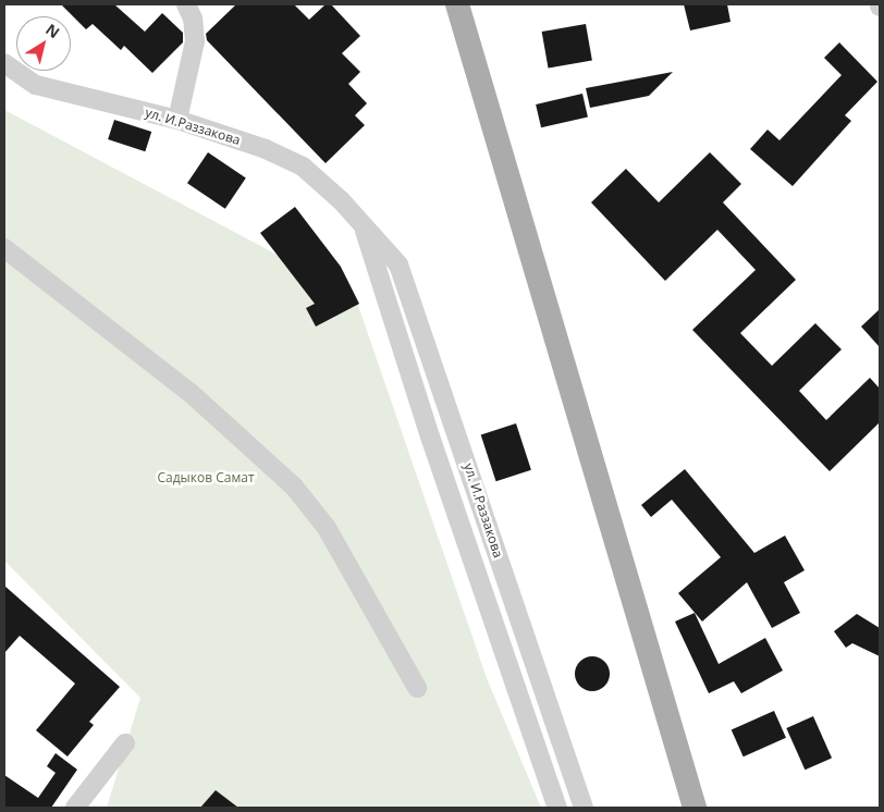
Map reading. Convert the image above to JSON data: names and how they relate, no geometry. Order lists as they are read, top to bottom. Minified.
{"streets":{"street":["ул. И.Раззакова"]},"parks":["Садыков Самат"],"north":"top right"}
